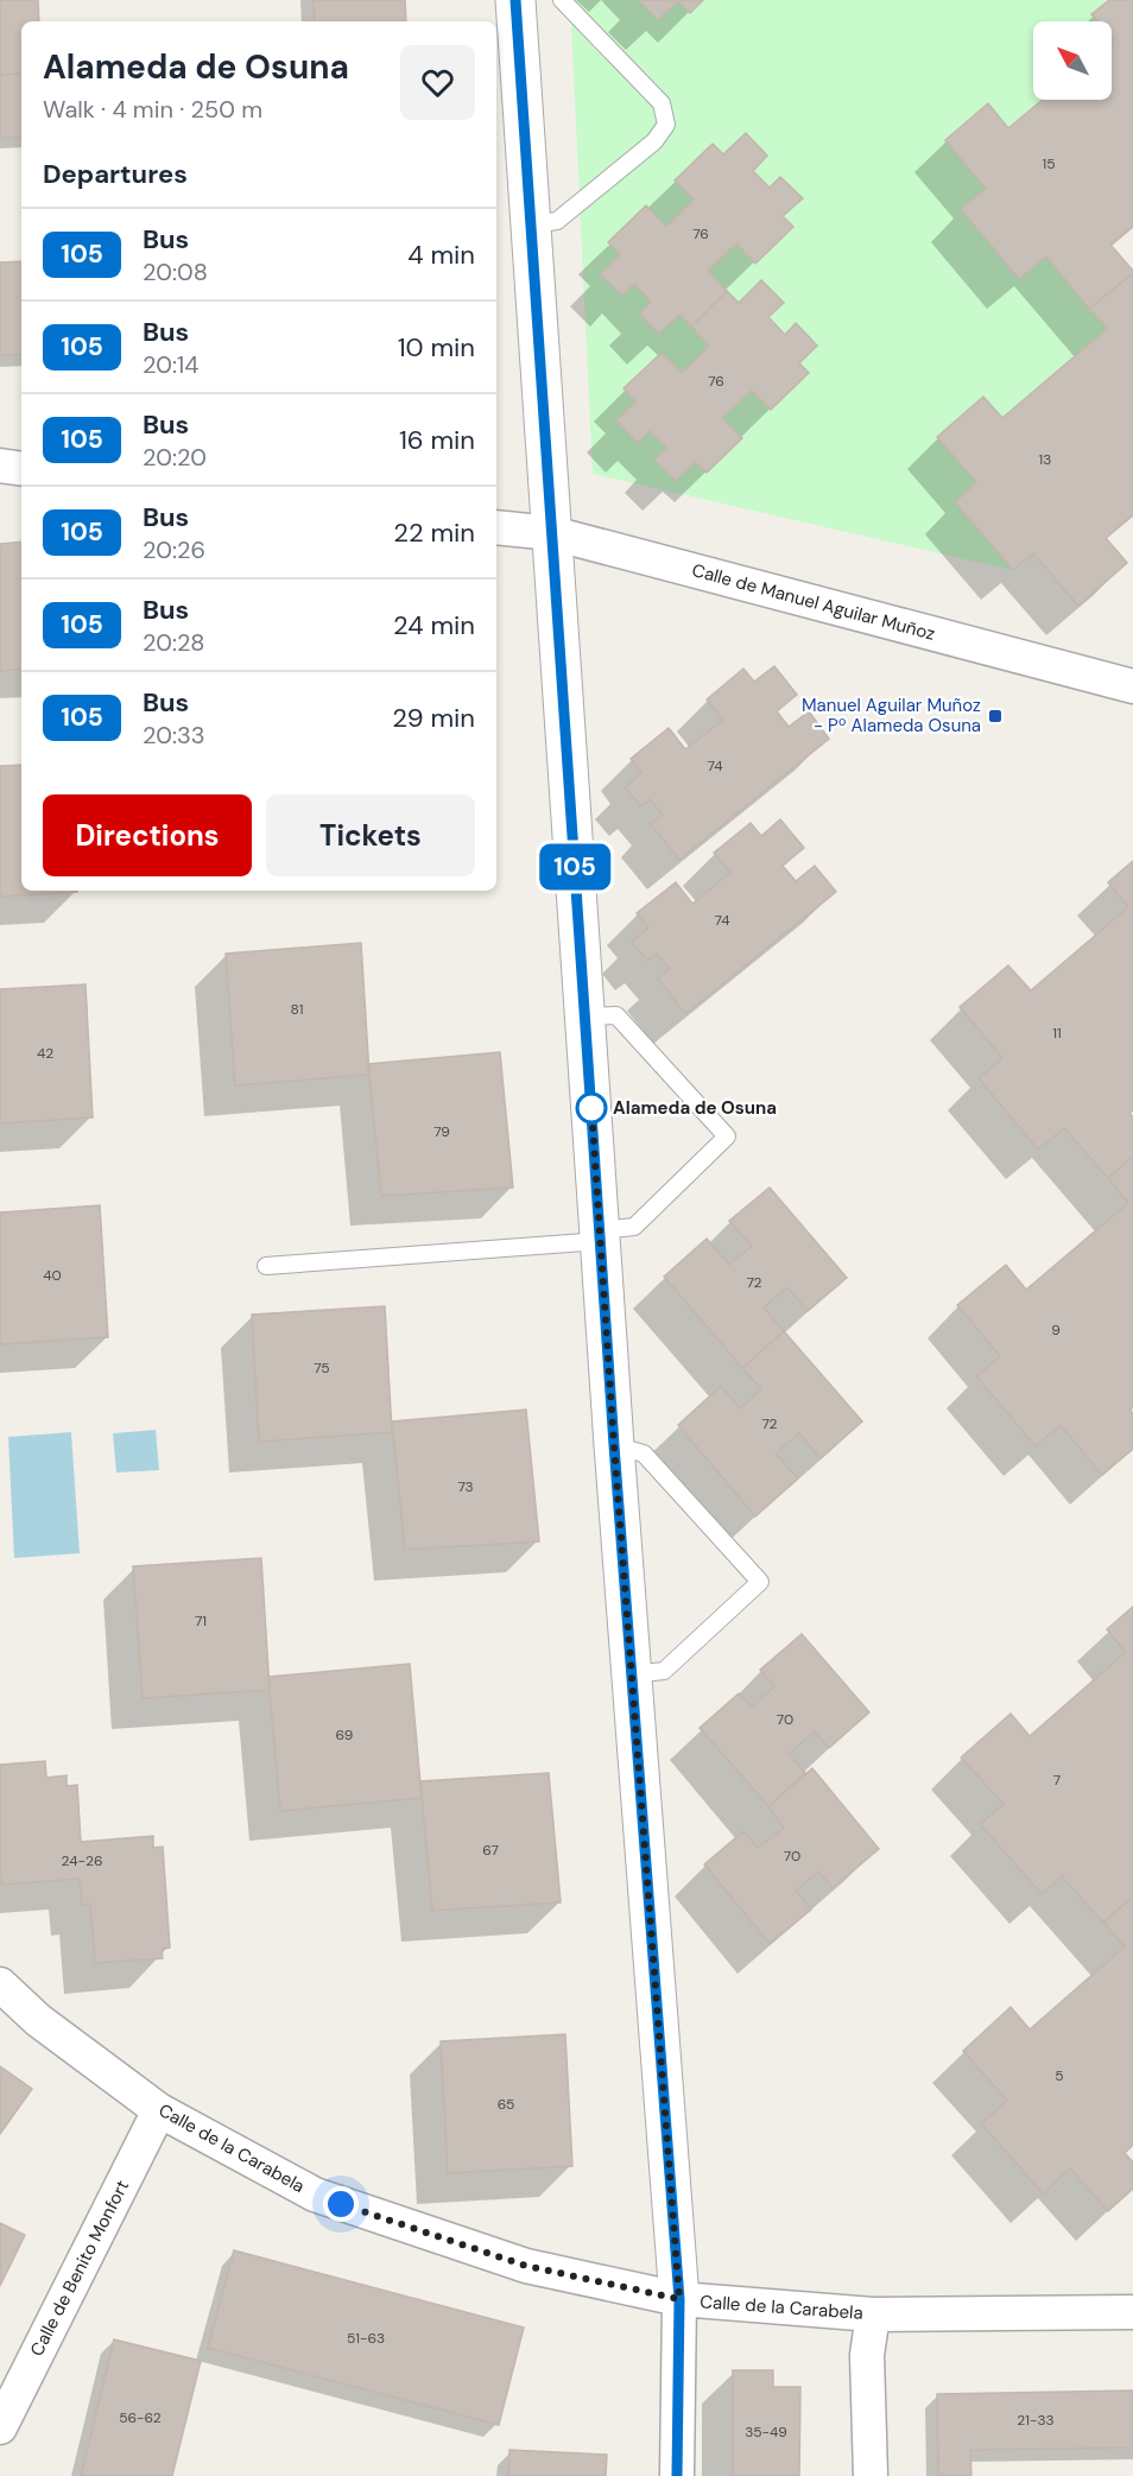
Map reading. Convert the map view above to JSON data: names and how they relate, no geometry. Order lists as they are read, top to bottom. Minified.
{"streets":{"street":["Calle de Manuel Aguilar Muñoz","Calle de la Carabela","Calle de Benito Monfort"]},"crossings":[["Calle de la Carabela","Calle de Benito Monfort"]],"places":{"transit":["Manuel Aguilar Muñoz - Pº Alameda Osuna"],"other":["Alameda de Osuna"]},"lines":["bus line 105"],"house_numbers":["15","76","76","13","74","74","81","11","42","79","40","72","9","75","72","73","71","70","69","7","67","70","24-26","5","65","51-63","56-62","21-33","35-49"],"north":"top left","page":{"on_map":"105","heading":[["Alameda de Osuna","Walk · 4 min · 250 m"],"Departures"],"list":[{"mark":"105","name":"Bus","note":"20:08","value":"4 min"},{"mark":"105","name":"Bus","note":"20:14","value":"10 min"},{"mark":"105","name":"Bus","note":"20:20","value":"16 min"},{"mark":"105","name":"Bus","note":"20:26","value":"22 min"},{"mark":"105","name":"Bus","note":"20:28","value":"24 min"},{"mark":"105","name":"Bus","note":"20:33","value":"29 min"}],"buttons":["Directions","Tickets"]}}
